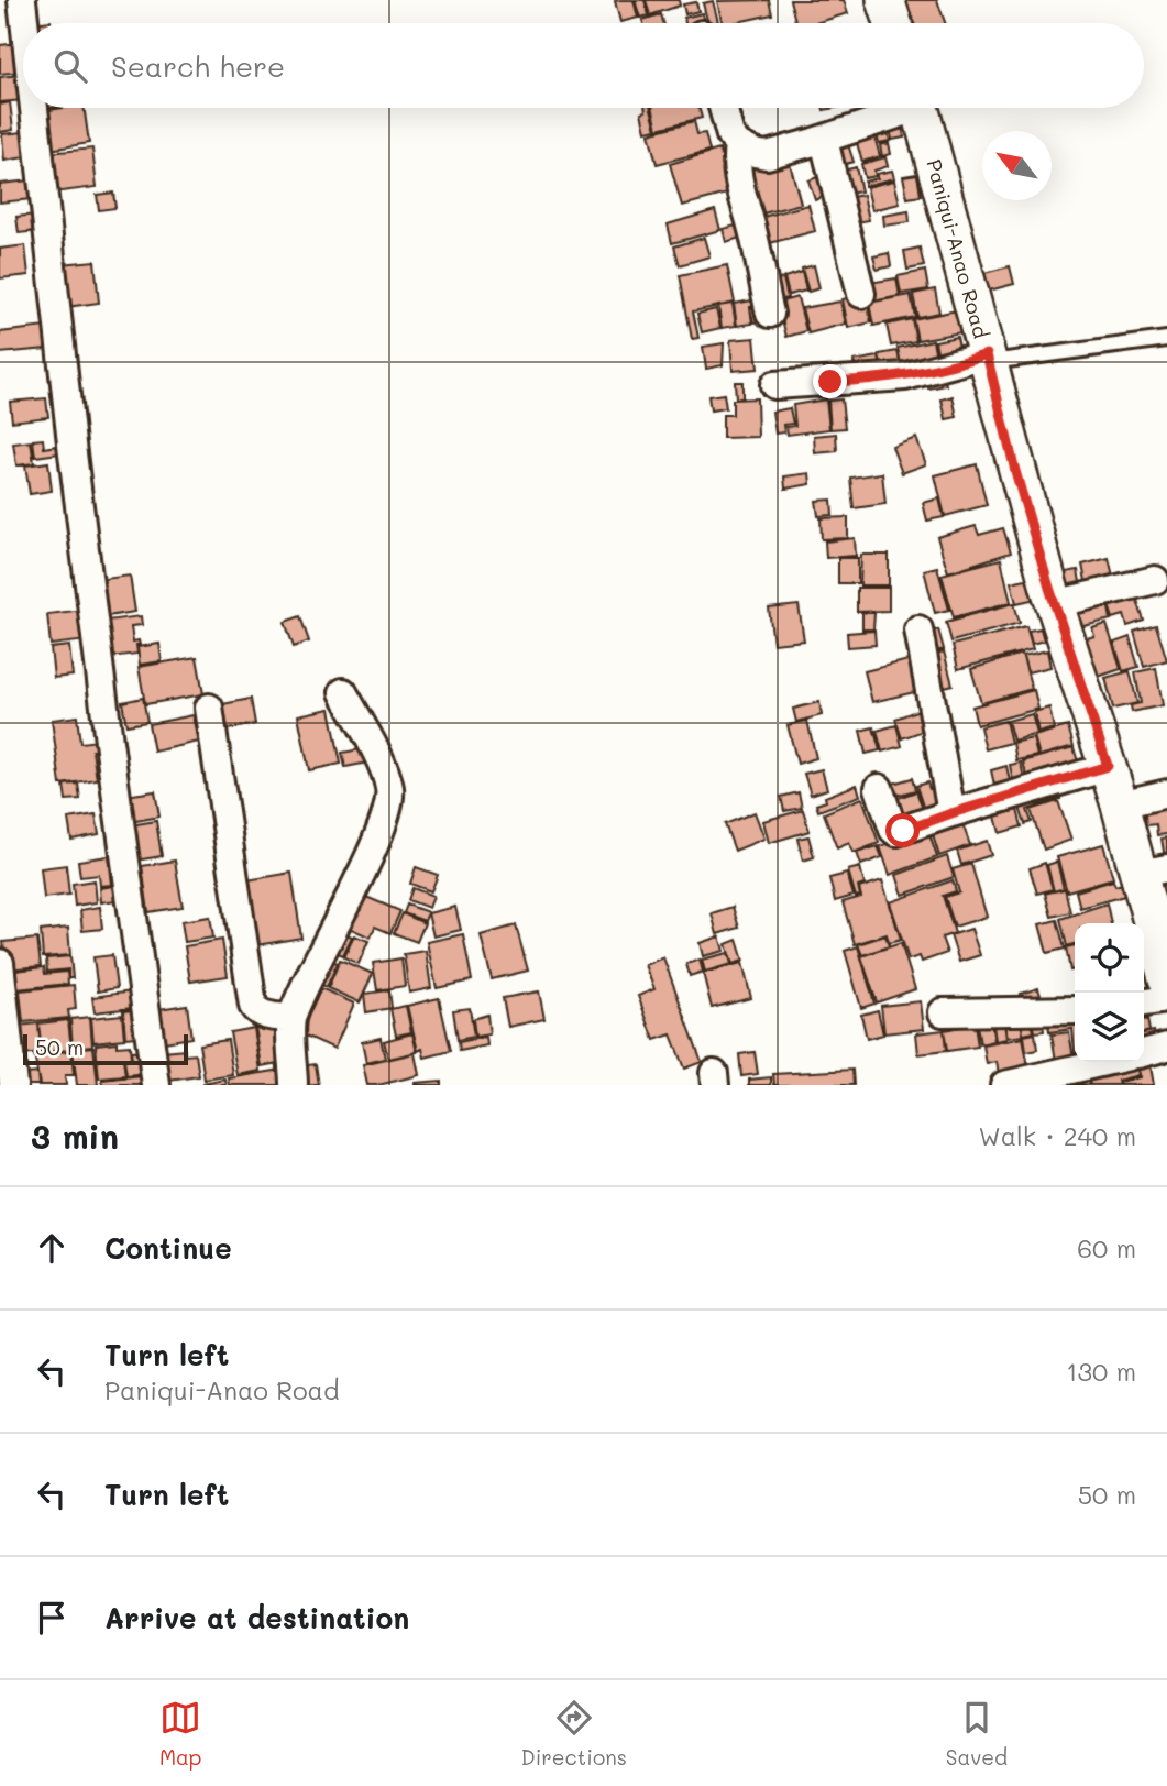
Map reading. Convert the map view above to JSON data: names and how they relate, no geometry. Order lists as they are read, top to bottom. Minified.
{"streets":{"main road":["Paniqui-Anao Road"]},"scale_bar":"50 m","north":"top left","page":{"search":"Search here","scale":"50 m","heading":["3 min","Walk · 240 m"],"list":[["Continue","60 m"],["Turn left","Paniqui-Anao Road","130 m"],["Turn left","50 m"],"Arrive at destination"],"nav":["Map","Directions","Saved"]}}
